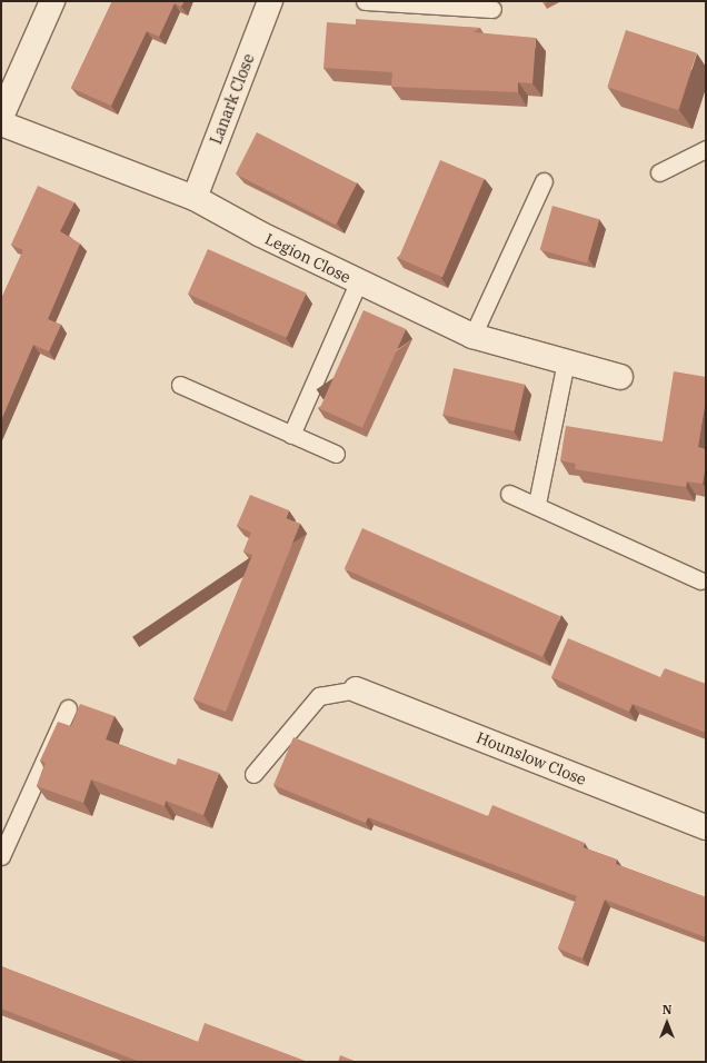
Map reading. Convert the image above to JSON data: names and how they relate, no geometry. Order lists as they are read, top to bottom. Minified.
{"streets":{"street":["Lanark Close","Legion Close","Hounslow Close"]},"crossings":[["Lanark Close","Legion Close"]],"north":"top"}
